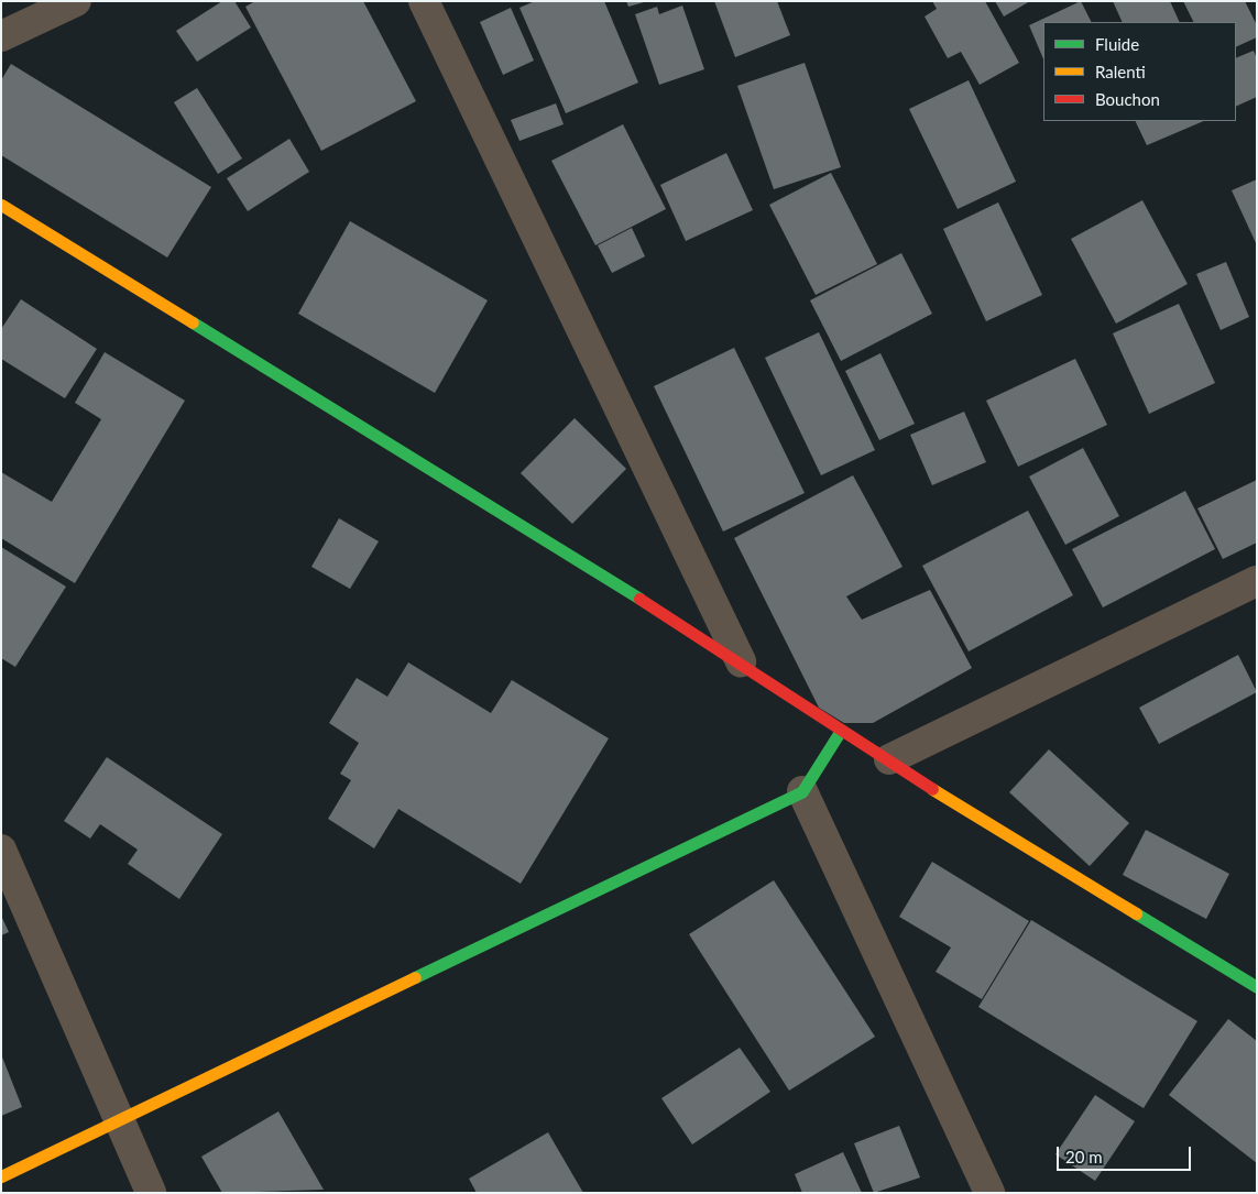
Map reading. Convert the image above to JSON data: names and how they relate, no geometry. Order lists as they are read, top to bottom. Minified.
{"legend":["Fluide","Ralenti","Bouchon"],"scale_bar":"20 m"}
